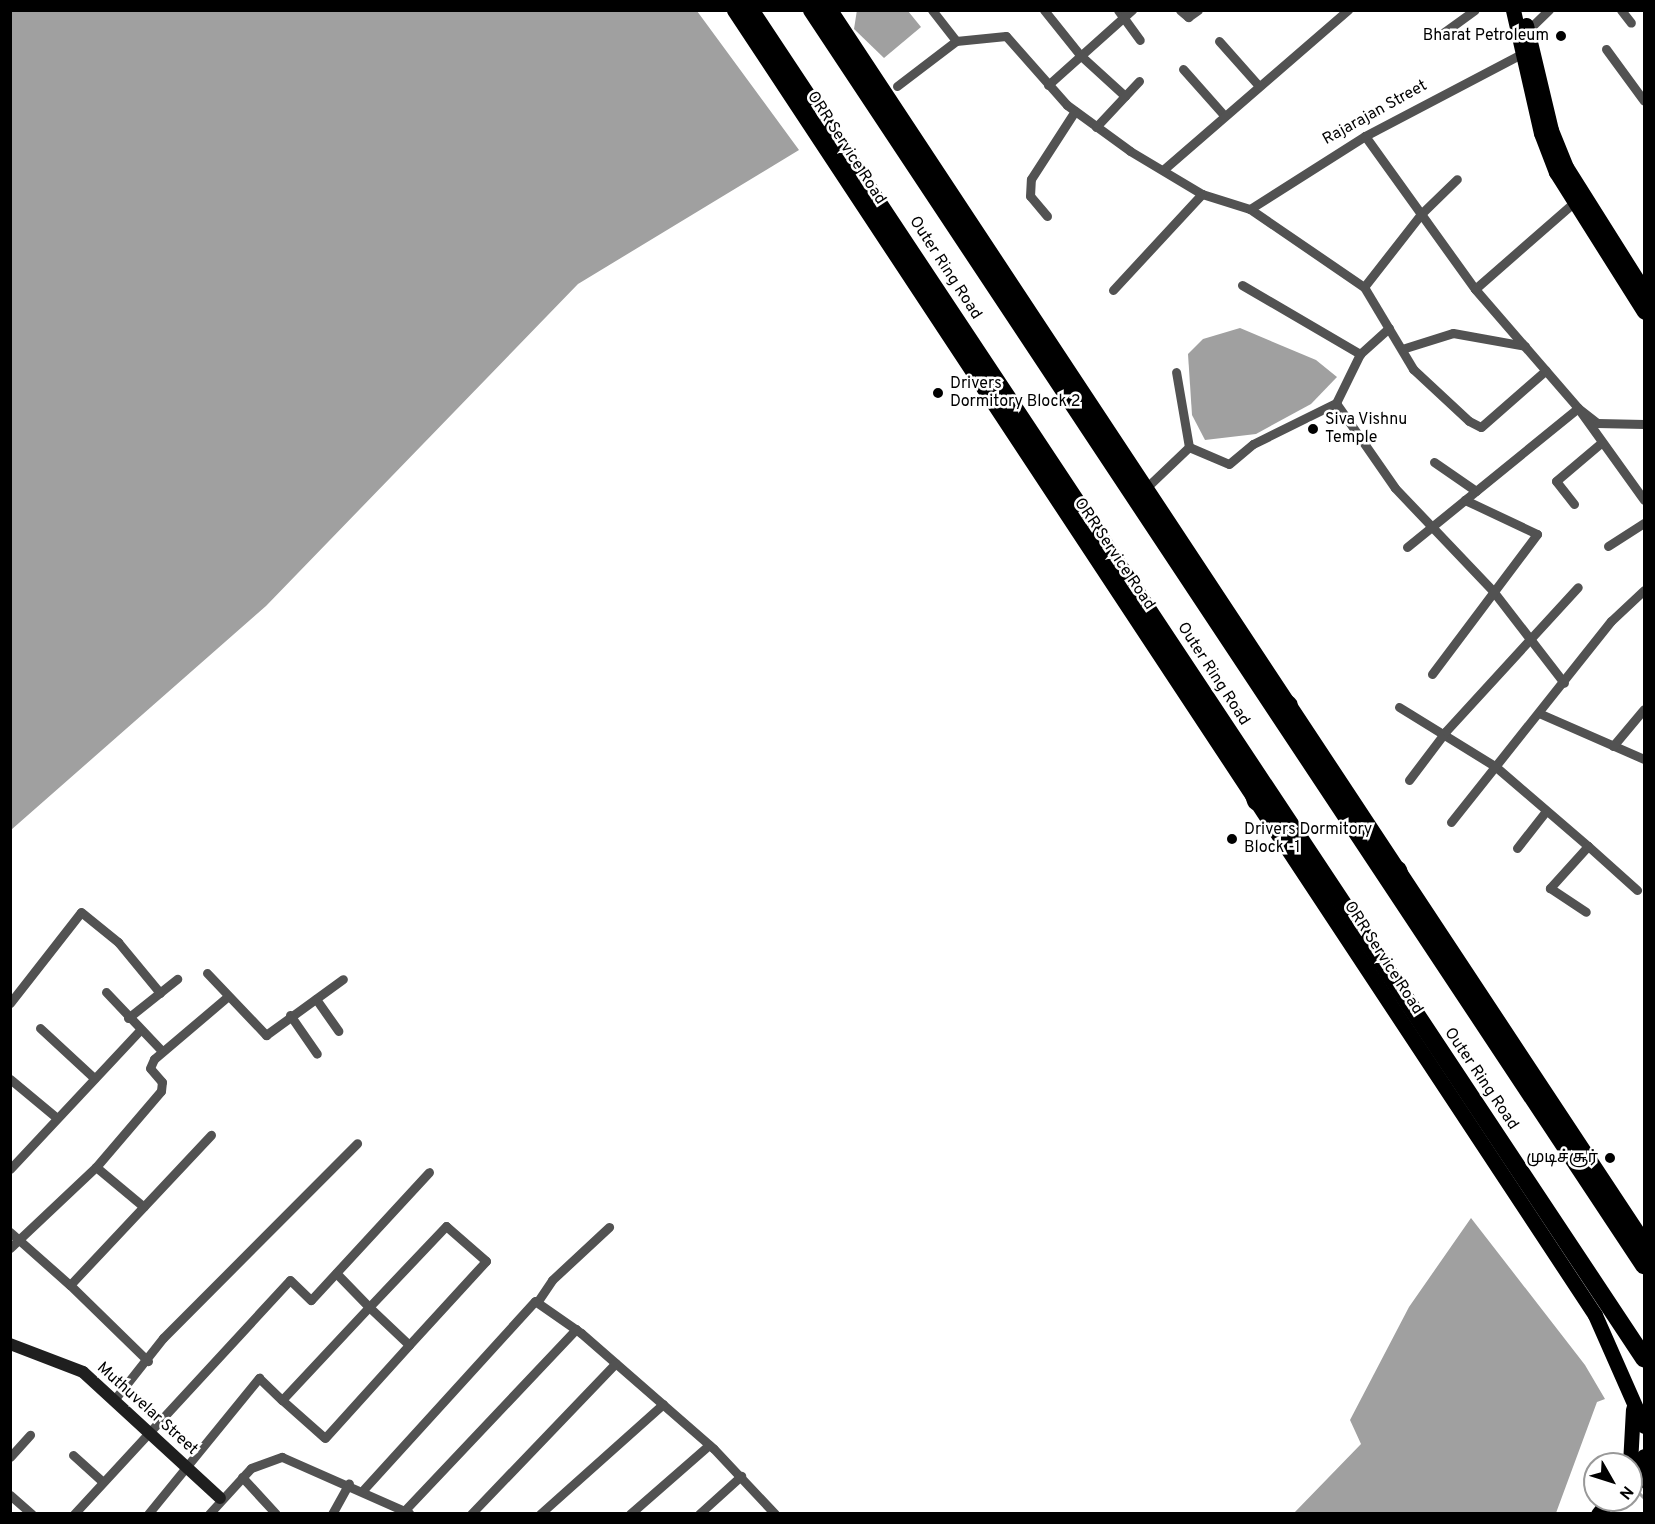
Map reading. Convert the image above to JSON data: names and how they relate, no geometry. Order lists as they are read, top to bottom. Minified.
{"streets":{"highway":["Outer Ring Road"],"main road":["ORR Service Road"],"street":["Rajarajan Street","Muthuvelar Street"]},"places":["Bharat Petroleum","Drivers Dormitory Block 2","Siva Vishnu Temple","Drivers Dormitory Block -1","முடிச்சூர்"],"north":"bottom right"}
